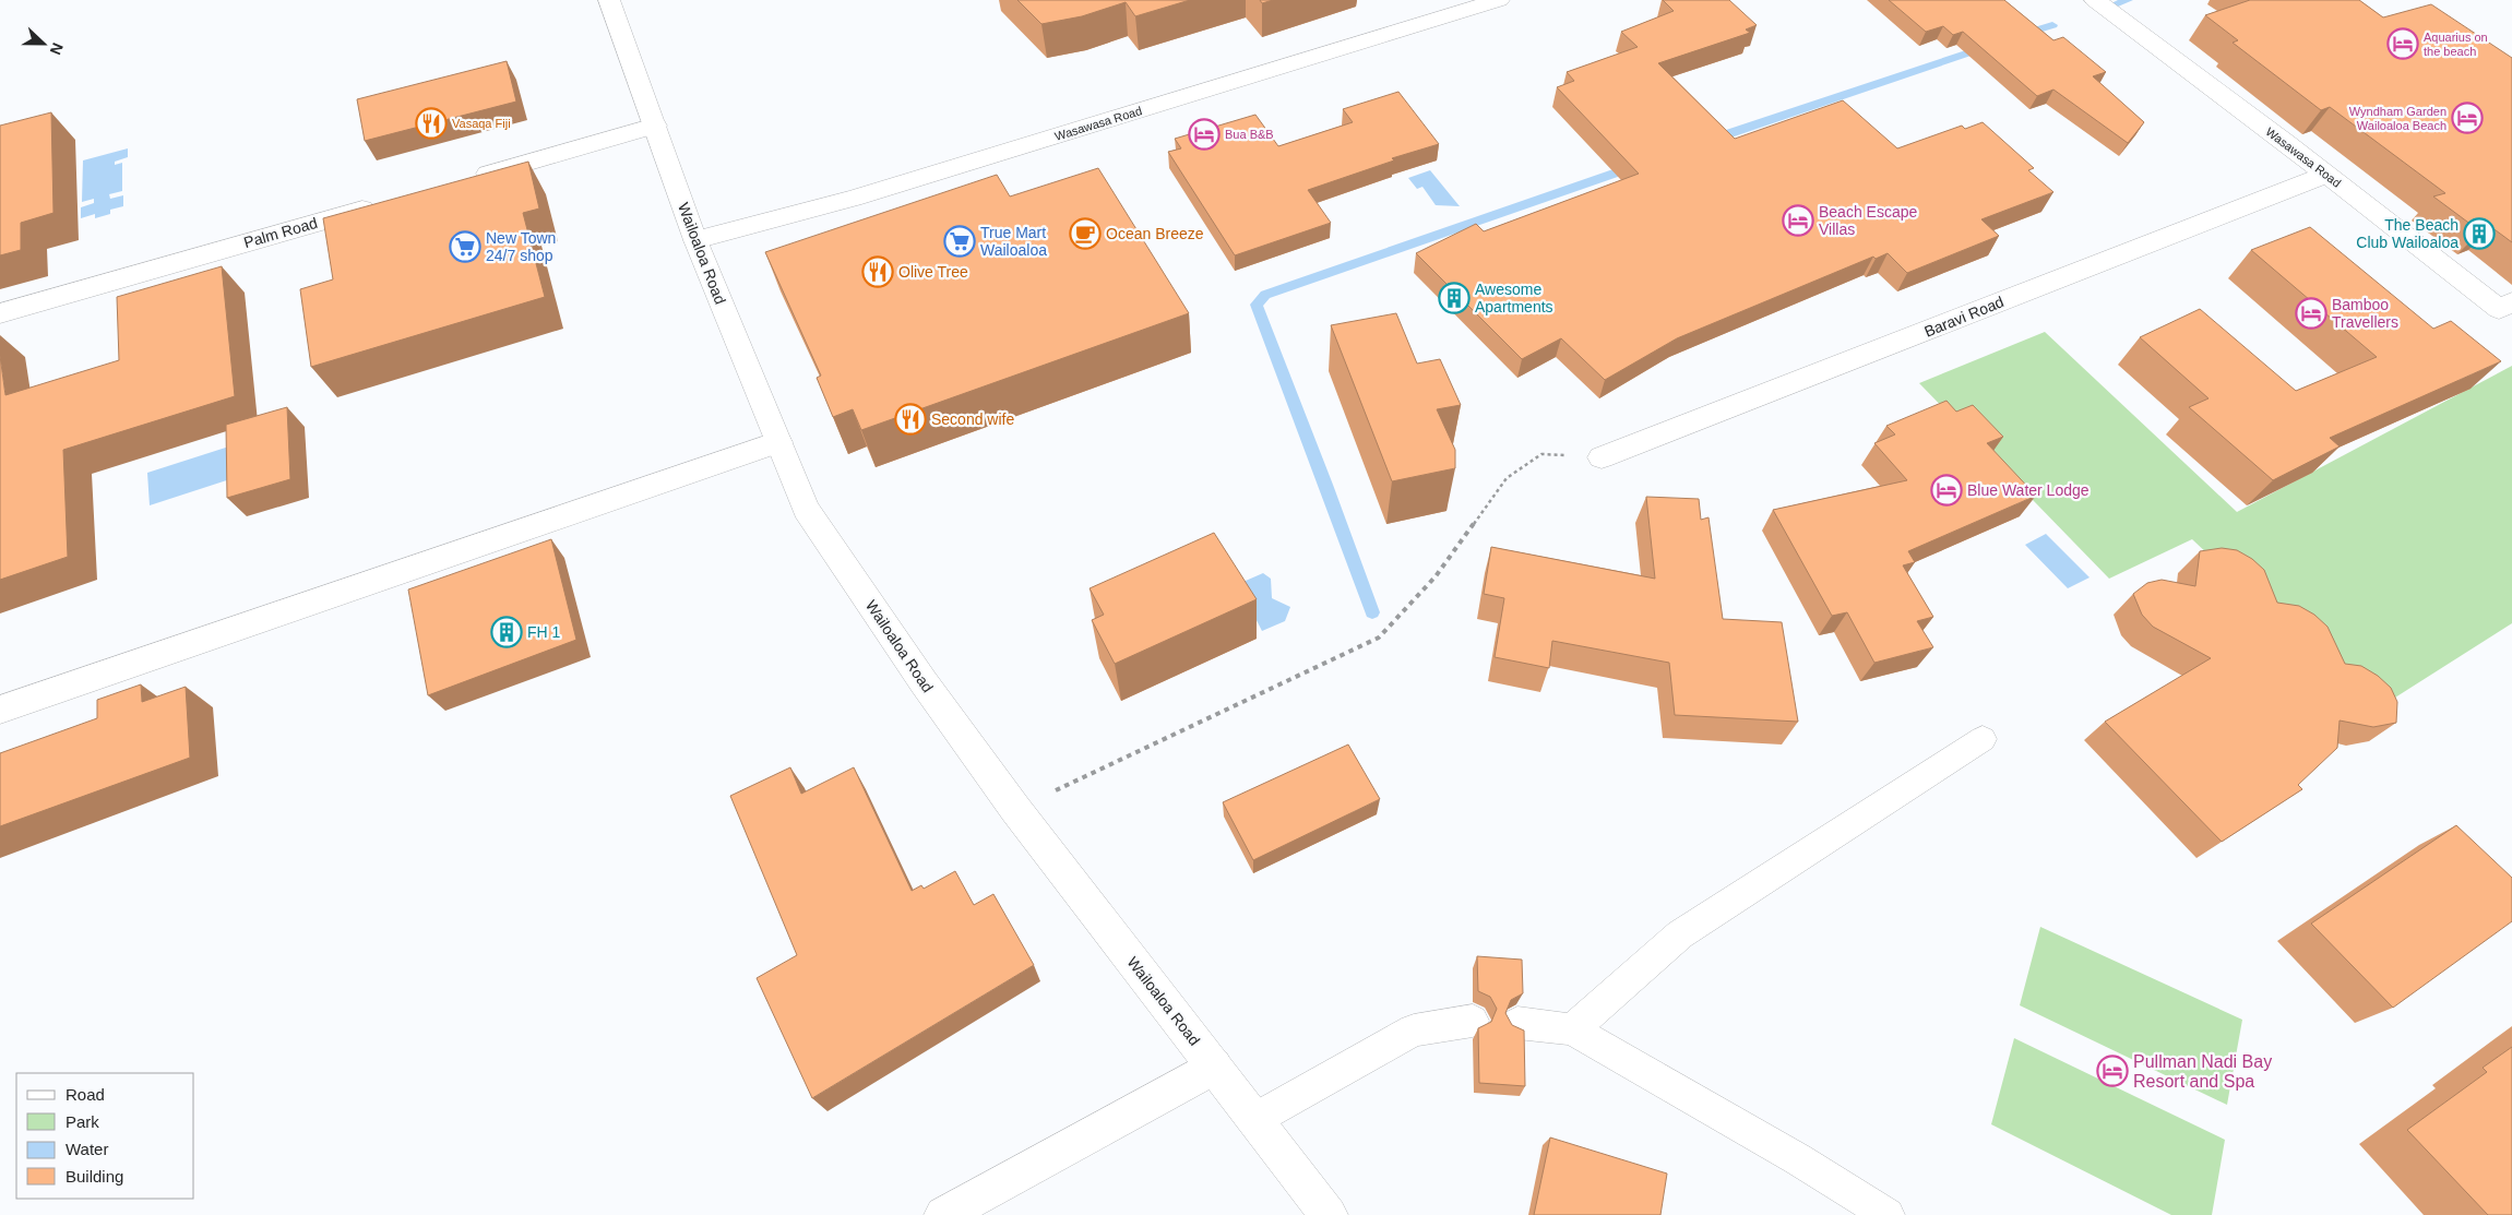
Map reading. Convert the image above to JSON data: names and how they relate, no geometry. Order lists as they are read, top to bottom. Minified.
{"streets":{"street":["Wasawasa Road","Palm Road","Wailoaloa Road","Baravi Road"]},"crossings":[["Wasawasa Road","Wailoaloa Road"],["Wasawasa Road","Baravi Road"]],"places":{"hotel":["Aquarius on the beach","Wyndham Garden Wailoaloa Beach","Bua B&B","Beach Escape Villas","Bamboo Travellers","Blue Water Lodge","Pullman Nadi Bay Resort and Spa"],"restaurant":["Vasaqa Fiji","Olive Tree","Second wife"],"cafe":["Ocean Breeze"],"building":["The Beach Club Wailoaloa","Awesome Apartments","FH 1"],"supermarket":["True Mart Wailoaloa","New Town 24/7 shop"]},"legend":["Road","Park","Water","Building"],"north":"right"}
